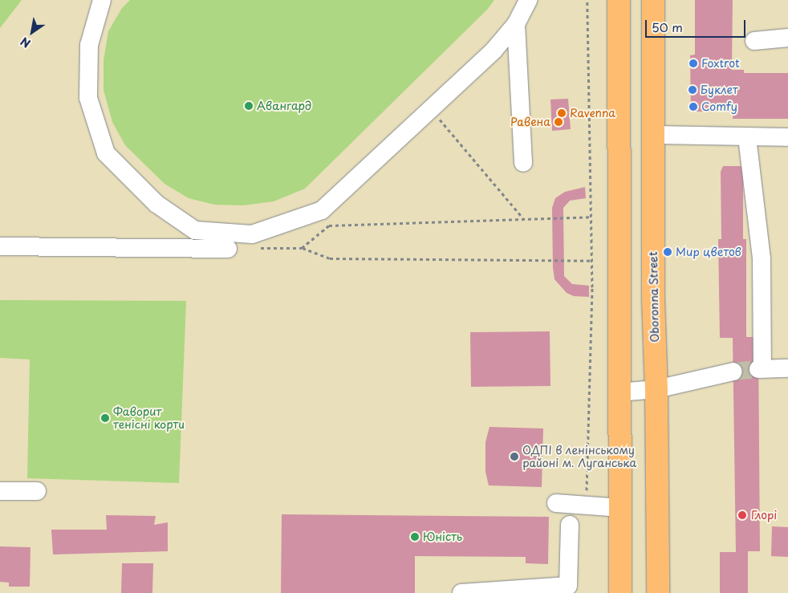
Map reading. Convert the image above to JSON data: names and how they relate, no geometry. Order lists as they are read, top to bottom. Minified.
{"streets":{"main road":["Oboronna Street"]},"places":["Foxtrot","Буклет","Авангард","Comfy","Ravenna","Равена","Мир цветов","Фаворит тенісні корти","ОДПІ в ленінському районі м. Луганська","Глорі","Юність"],"scale_bar":"50 m","north":"bottom left"}
